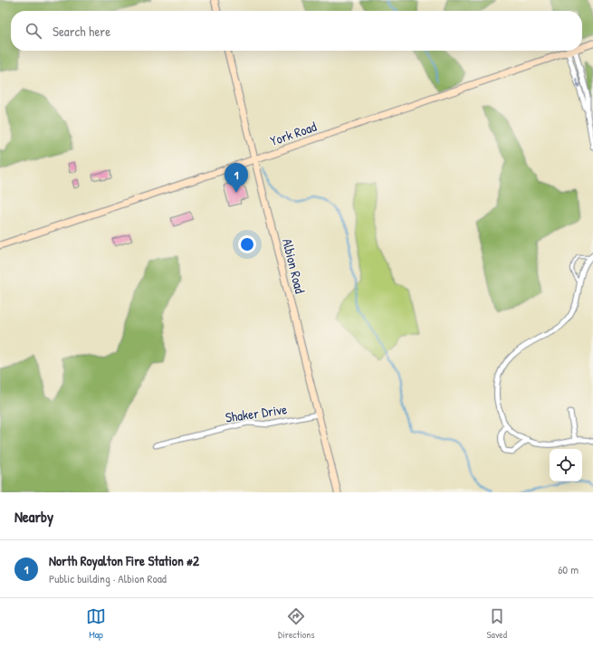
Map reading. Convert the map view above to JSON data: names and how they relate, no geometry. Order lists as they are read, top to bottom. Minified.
{"streets":{"street":["York Road","Albion Road","Shaker Drive"]},"crossings":[["York Road","Albion Road"],["Albion Road","Shaker Drive"]],"page":{"search":"Search here","pins":"1","heading":"Nearby","list":[{"mark":"1","name":"North Royalton Fire Station #2","note":"Public building · Albion Road","value":"60 m"}],"nav":["Map","Directions","Saved"]}}
